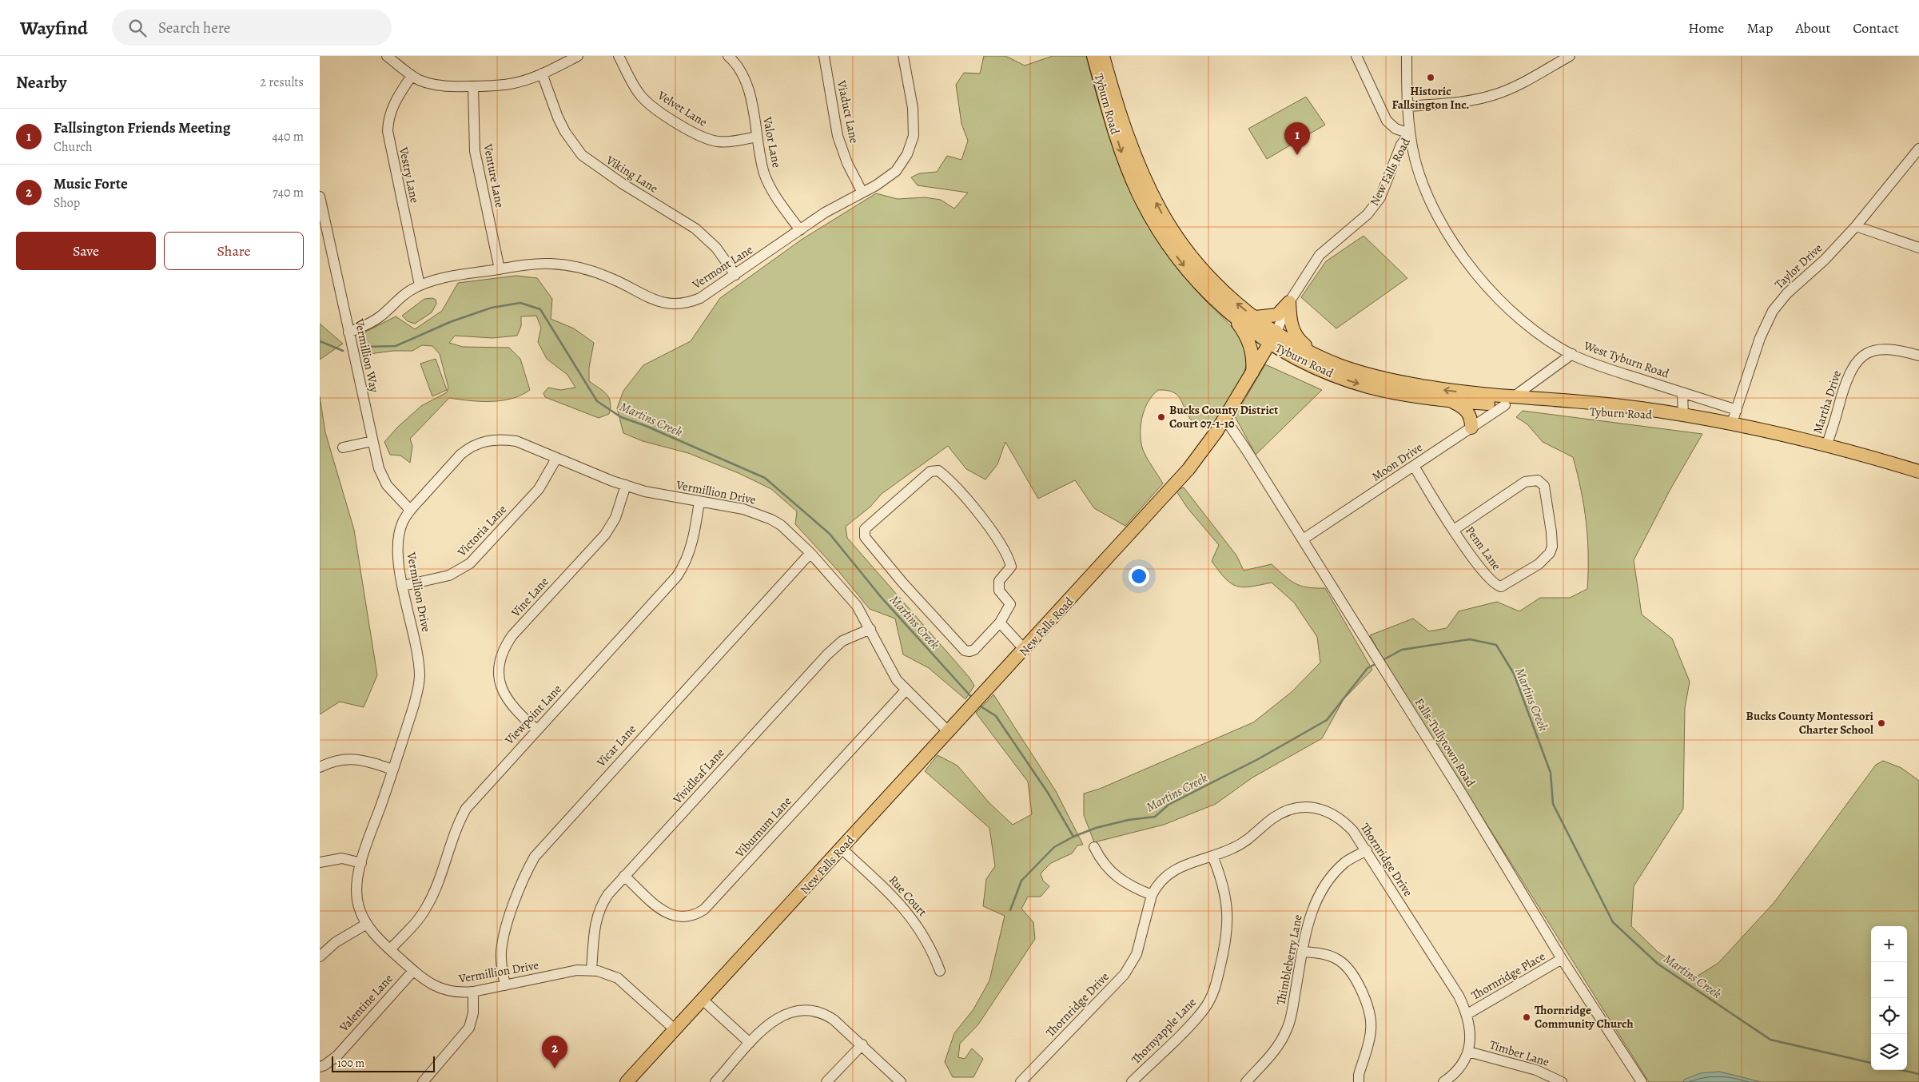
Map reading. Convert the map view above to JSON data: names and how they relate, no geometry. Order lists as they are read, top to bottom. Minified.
{"streets":{"main road":["Tyburn Road","New Falls Road"],"street":["Velvet Lane","Viaduct Lane","Valor Lane","Viking Lane","Vestry Lane","Venture Lane","Taylor Drive","Vermont Lane","Vermillion Way","West Tyburn Road","Martha Drive","Moon Drive","Vermillion Drive","Victoria Lane","Penn Lane","Vine Lane","Viewpoint Lane","Falls-Tullytown Road","Vicar Lane","Vividleaf Lane","Viburnum Lane","Thornridge Drive","Rue Court","Thimbleberry Lane","Thornridge Place","Valentine Lane","Thornyapple Lane","Timber Lane"]},"crossings":[["Tyburn Road","New Falls Road"],["Tyburn Road","Taylor Drive"],["Tyburn Road","Martha Drive"],["Tyburn Road","Moon Drive"],["Velvet Lane","Valor Lane"],["Viaduct Lane","Vermont Lane"],["Valor Lane","Vermont Lane"],["New Falls Road","West Tyburn Road"],["New Falls Road","Vermillion Drive"],["New Falls Road","Falls-Tullytown Road"],["New Falls Road","Rue Court"],["Viking Lane","Vermont Lane"],["Vestry Lane","Vermont Lane"],["Venture Lane","Vermont Lane"],["Taylor Drive","West Tyburn Road"],["Vermont Lane","Vermillion Way"],["Vermillion Way","Vermillion Drive"],["West Tyburn Road","Moon Drive"],["Moon Drive","Penn Lane"],["Moon Drive","Falls-Tullytown Road"],["Vermillion Drive","Victoria Lane"],["Vermillion Drive","Vine Lane"],["Vermillion Drive","Viewpoint Lane"],["Vermillion Drive","Vicar Lane"],["Vermillion Drive","Vividleaf Lane"],["Vermillion Drive","Viburnum Lane"],["Vermillion Drive","Valentine Lane"],["Vine Lane","Viewpoint Lane"],["Falls-Tullytown Road","Thornridge Place"],["Vividleaf Lane","Viburnum Lane"],["Thornridge Drive","Thimbleberry Lane"],["Thornridge Drive","Thornridge Place"],["Thornridge Drive","Thornyapple Lane"],["Thornridge Drive","Timber Lane"]],"water":["Martins Creek"],"places":["Historic Fallsington Inc.","Bucks County District Court 07-1-10","Bucks County Montessori Charter School","Thornridge Community Church"],"scale_bar":"100 m","page":{"header":"Wayfind","search":"Search here","nav":["Home","Map","About","Contact"],"heading":["Nearby","2 results"],"list":[{"mark":"1","name":"Fallsington Friends Meeting","note":"Church","value":"440 m"},{"mark":"2","name":"Music Forte","note":"Shop","value":"740 m"}],"pins":["1","2"],"buttons":["Save","Share"],"map_buttons":["+","−"],"scale":"100 m"}}
